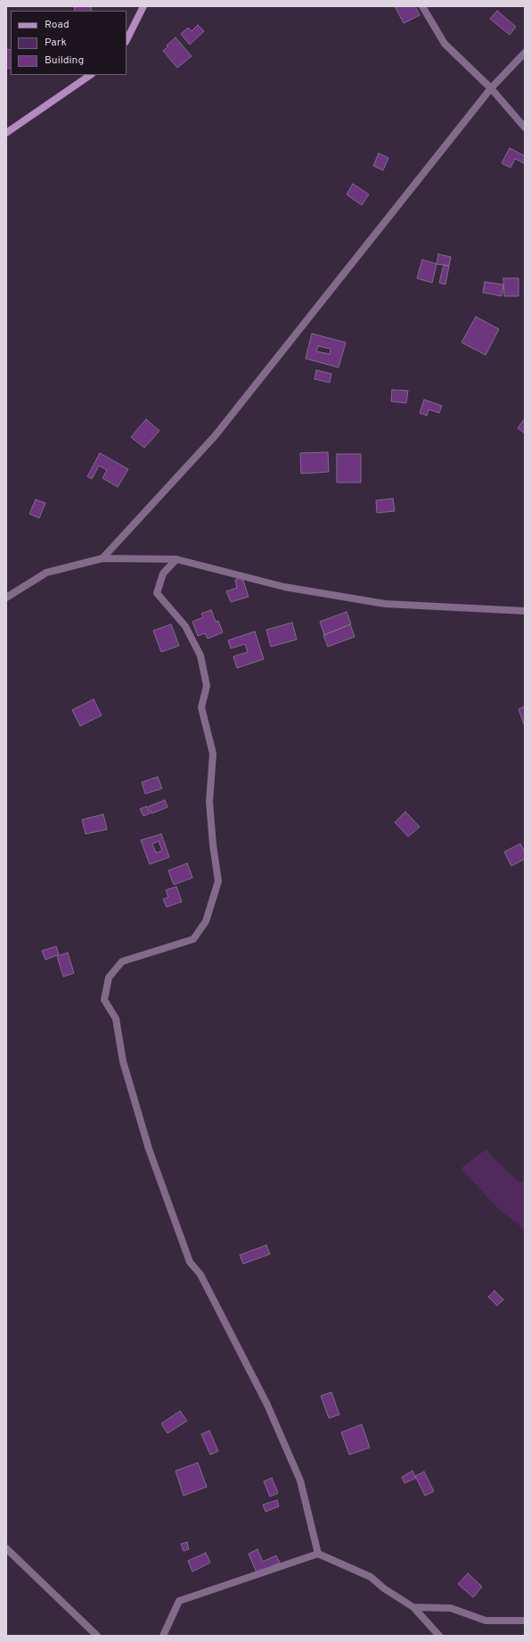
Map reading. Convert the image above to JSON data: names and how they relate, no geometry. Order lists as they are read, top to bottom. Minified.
{"legend":["Road","Park","Building"]}
